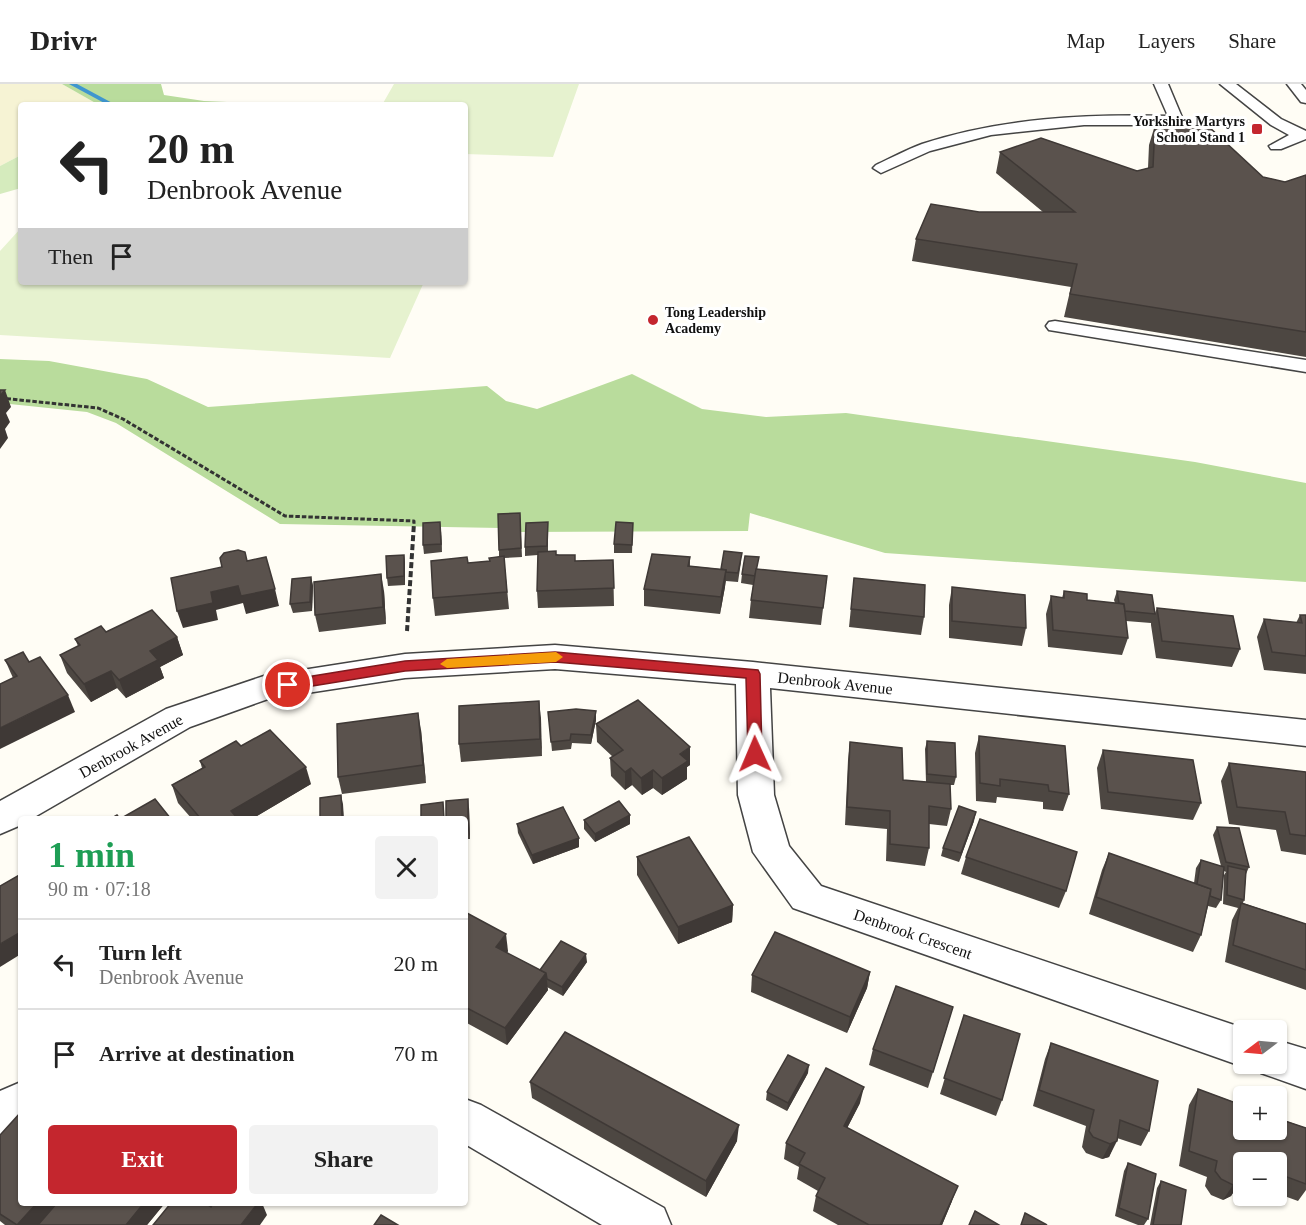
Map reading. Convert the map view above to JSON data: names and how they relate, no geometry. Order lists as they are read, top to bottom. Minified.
{"streets":{"street":["Denbrook Avenue","Denbrook Crescent"]},"crossings":[["Denbrook Avenue","Denbrook Crescent"]],"places":{"transit":["Yorkshire Martyrs School Stand 1"],"other":["Tong Leadership Academy"]},"north":"left","page":{"header":"Drivr","nav":["Map","Layers","Share"],"turn":["20 m","Denbrook Avenue"],"then":"Then","heading":["1 min","90 m · 07:18"],"list":[{"name":"Turn left","note":"Denbrook Avenue","value":"20 m"},{"name":"Arrive at destination","value":"70 m"}],"map_buttons":["+","−"],"buttons":["Exit","Share"]}}
